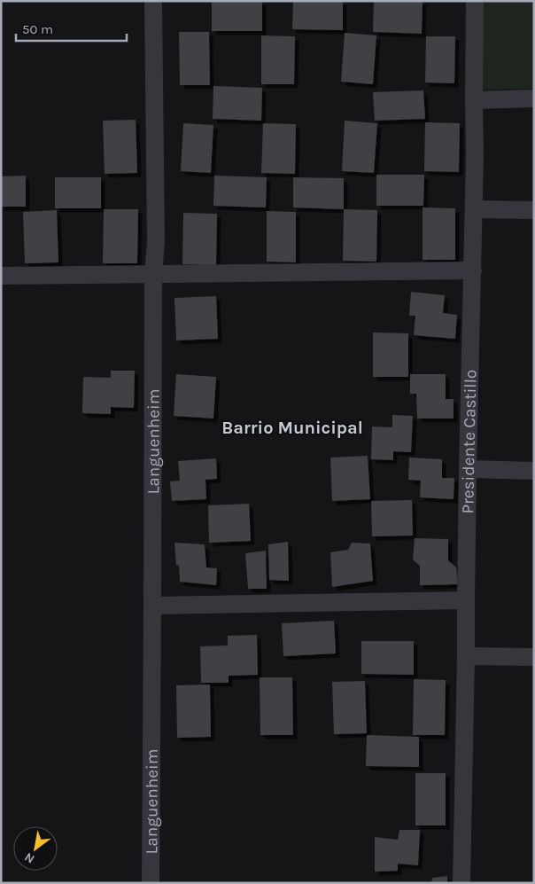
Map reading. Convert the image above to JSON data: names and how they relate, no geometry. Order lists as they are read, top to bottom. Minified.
{"streets":{"street":["Languenheim","Presidente Castillo"]},"districts":["Barrio Municipal"],"scale_bar":"50 m","north":"bottom left"}
